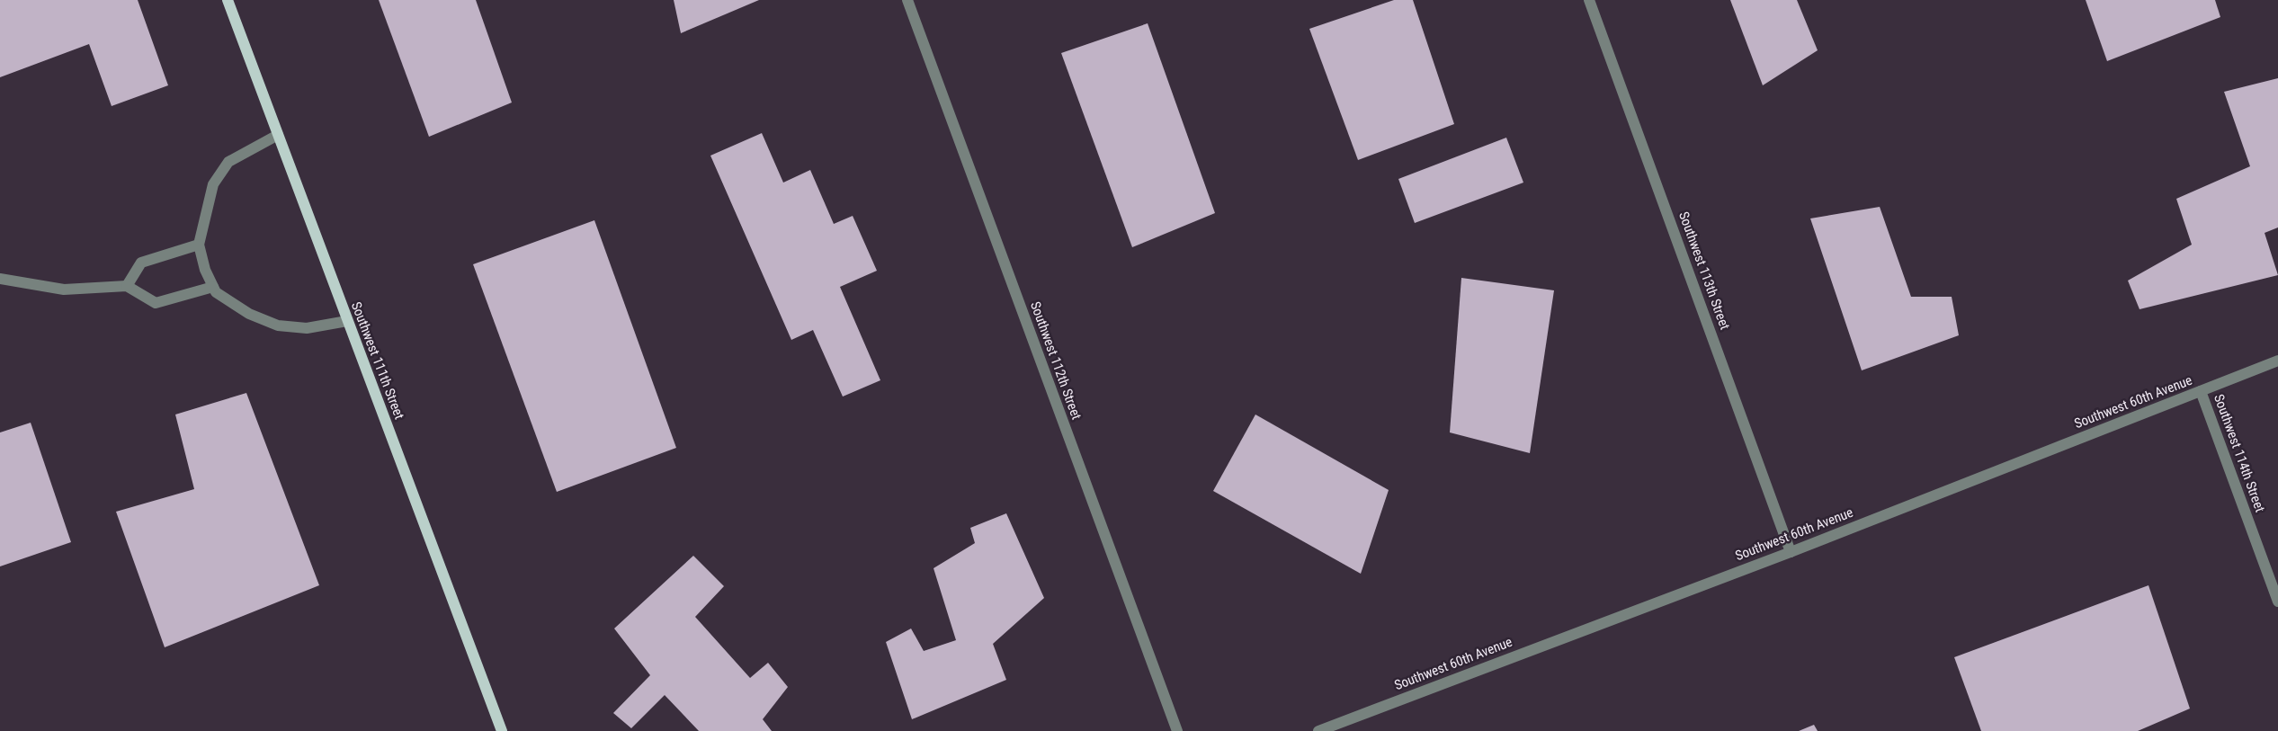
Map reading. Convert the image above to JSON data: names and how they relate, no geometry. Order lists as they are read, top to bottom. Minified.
{"streets":{"main road":["Southwest 111th Street"],"street":["Southwest 113th Street","Southwest 112th Street","Southwest 60th Avenue","Southwest 114th Street"]},"crossings":[["Southwest 113th Street","Southwest 60th Avenue"],["Southwest 60th Avenue","Southwest 114th Street"]]}
